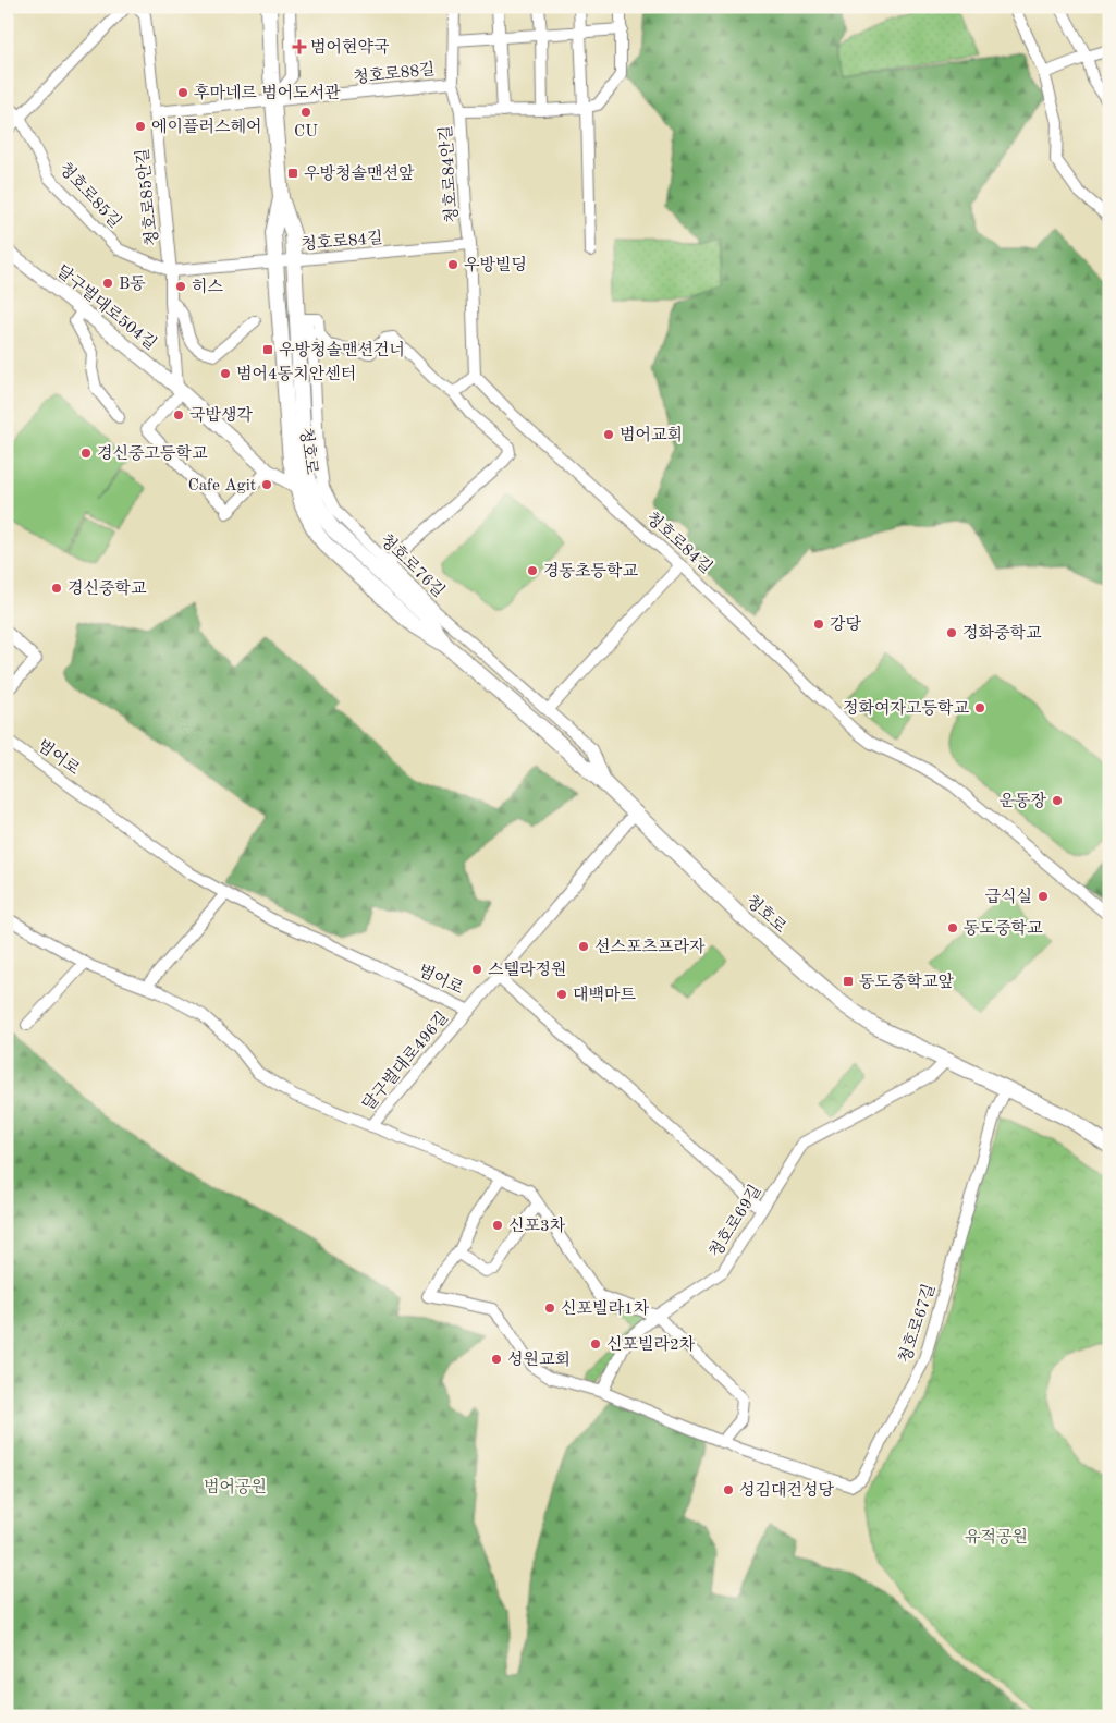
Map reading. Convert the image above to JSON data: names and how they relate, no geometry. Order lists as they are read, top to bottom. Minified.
{"streets":{"main road":["청호로"],"street":["청호로88길","청호로84안길","청호로85길","청호로85안길","청호로84길","달구벌대로504길","청호로76길","범어로","달구벌대로496길","청호로69길","청호로67길"]},"crossings":[["청호로88길","청호로84안길"],["청호로88길","청호로"],["청호로84안길","청호로84길"],["청호로85길","청호로85안길"],["청호로85길","청호로84길"],["청호로85길","청호로"],["청호로85안길","달구벌대로504길"],["청호로84길","청호로"],["달구벌대로504길","청호로"],["청호로","청호로76길"],["청호로","범어로"],["청호로","청호로69길"],["청호로","청호로67길"],["범어로","달구벌대로496길"],["청호로69길","청호로67길"]],"parks":["범어공원","유적공원"],"places":{"health":["범어현약국"],"other":["후마네르 범어도서관","CU","에이플러스헤어","우방빌딩","B동","히스","범어4동치안센터","국밥생각","범어교회","경신중고등학교","Cafe Agit","경동초등학교","경신중학교","강당","정화중학교","정화여자고등학교","운동장","급식실","동도중학교","선스포츠프라자","스텔라정원","대백마트","신포3차","신포빌라1차","신포빌라2차","성원교회","성김대건성당"],"transit":["우방청솔맨션앞","우방청솔맨션건너","동도중학교앞"]}}
